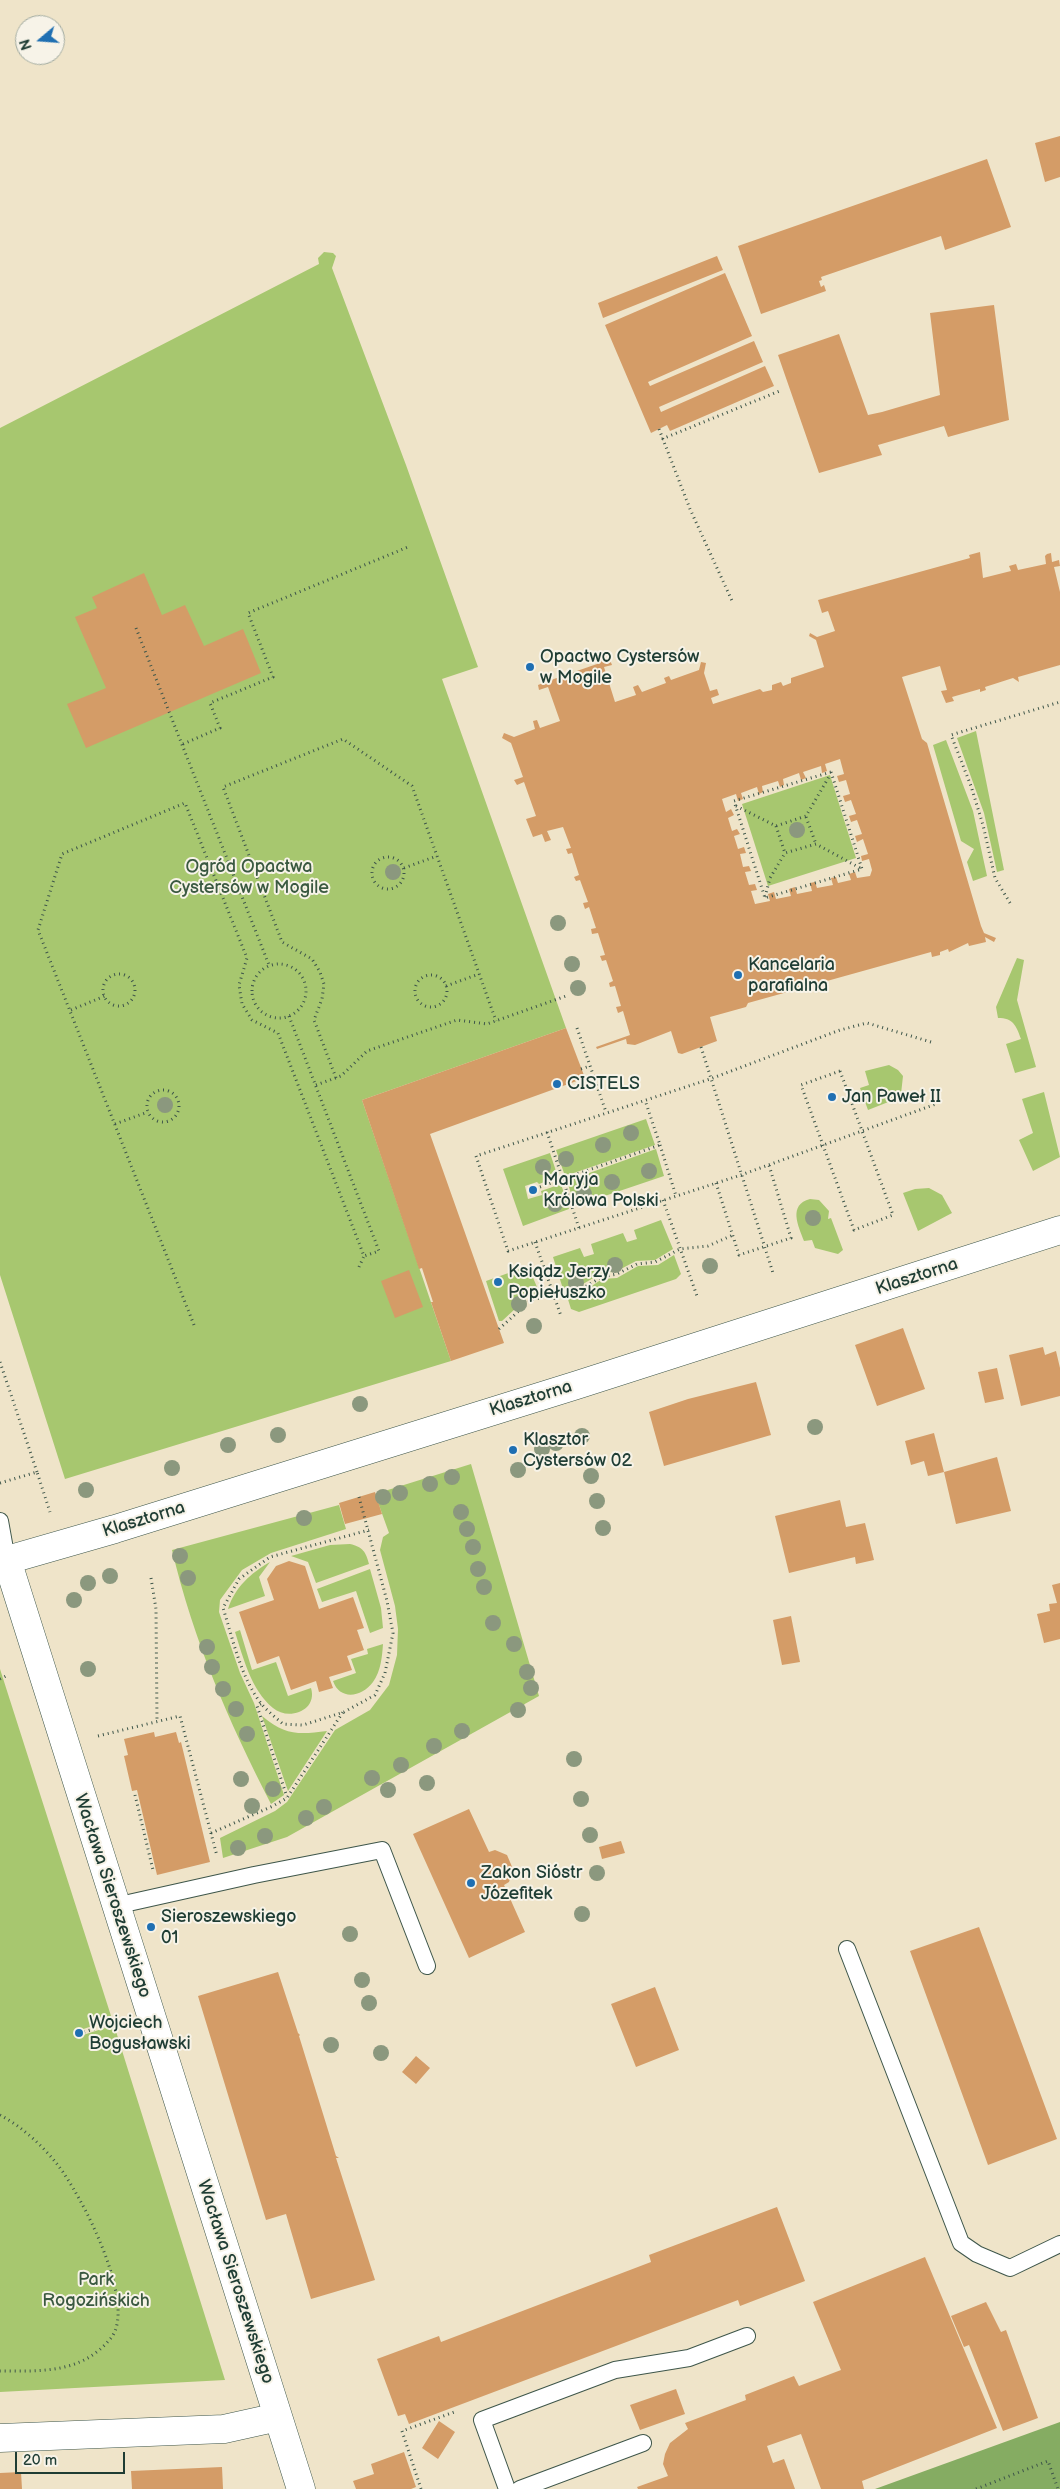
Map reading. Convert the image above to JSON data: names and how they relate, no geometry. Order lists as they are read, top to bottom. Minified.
{"streets":{"street":["Klasztorna","Wacława Sieroszewskiego"]},"crossings":[["Klasztorna","Wacława Sieroszewskiego"]],"parks":["Ogród Opactwa Cystersów w Mogile","Park Rogozińskich"],"places":["Opactwo Cystersów w Mogile","Kancelaria parafialna","CISTELS","Jan Paweł II","Maryja Królowa Polski","Ksiądz Jerzy Popiełuszko","Klasztor Cystersów 02","Zakon Sióstr Józefitek","Sieroszewskiego 01","Wojciech Bogusławski"],"scale_bar":"20 m","north":"left"}
